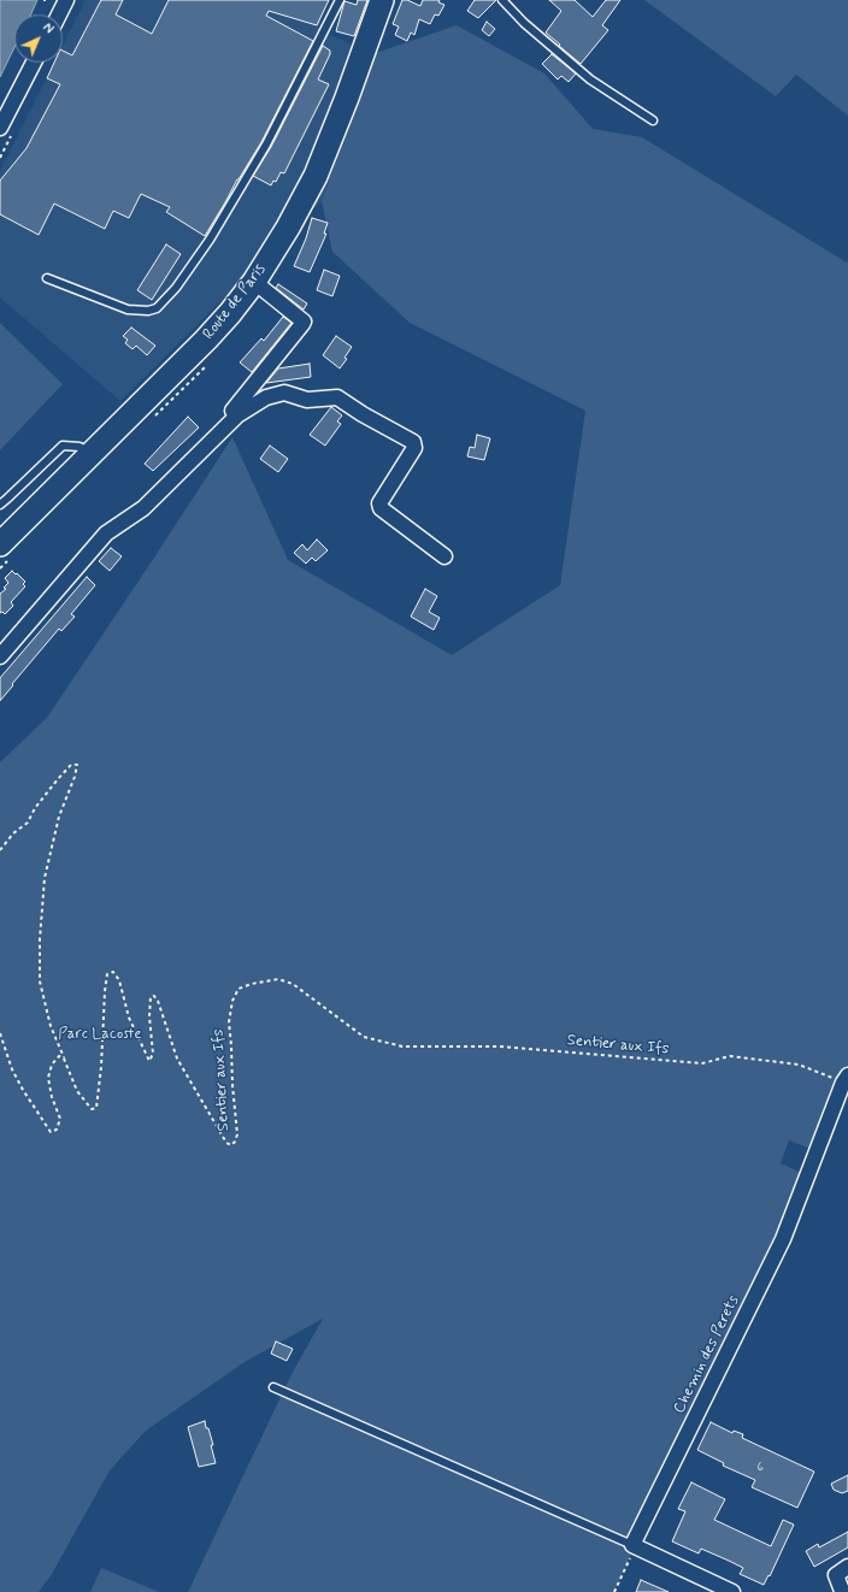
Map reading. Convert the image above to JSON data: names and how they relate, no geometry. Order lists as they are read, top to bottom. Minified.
{"streets":{"main road":["Route de Paris"],"street":["Chemin des Perets"],"path":["Sentier aux Ifs"]},"crossings":[["Sentier aux Ifs","Chemin des Perets"]],"parks":["Parc Lacoste"],"house_numbers":["6"],"north":"top right"}
